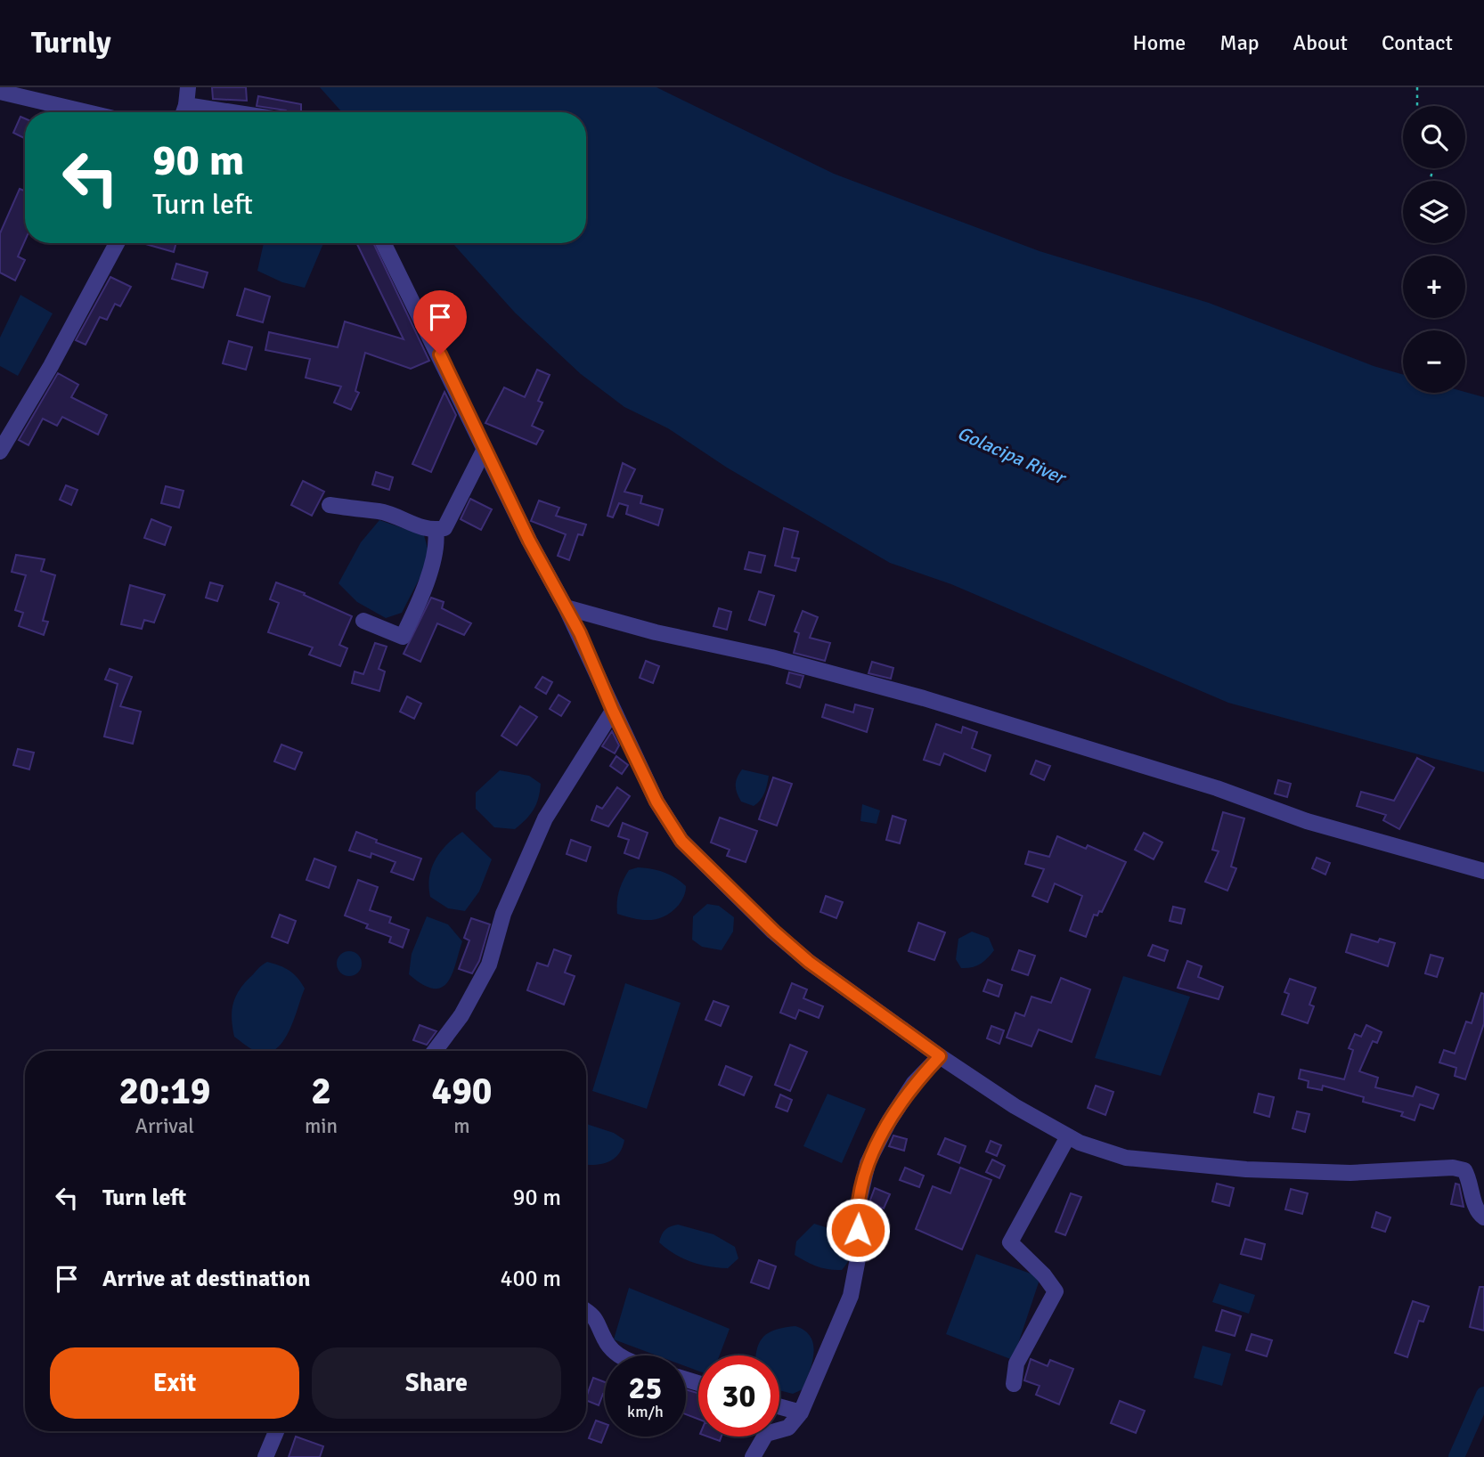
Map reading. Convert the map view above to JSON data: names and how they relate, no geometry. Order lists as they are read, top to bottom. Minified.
{"water":["Golacipa River"],"page":{"header":"Turnly","nav":["Home","Map","About","Contact"],"map_buttons":["+","−"],"turn":["90 m","Turn left"],"eta":["20:19","Arrival","2","min","490","m"],"list":[{"name":"Turn left","value":"90 m"},{"name":"Arrive at destination","value":"400 m"}],"buttons":["Exit","Share"],"speed":"25 km/h","limit":"30"}}
